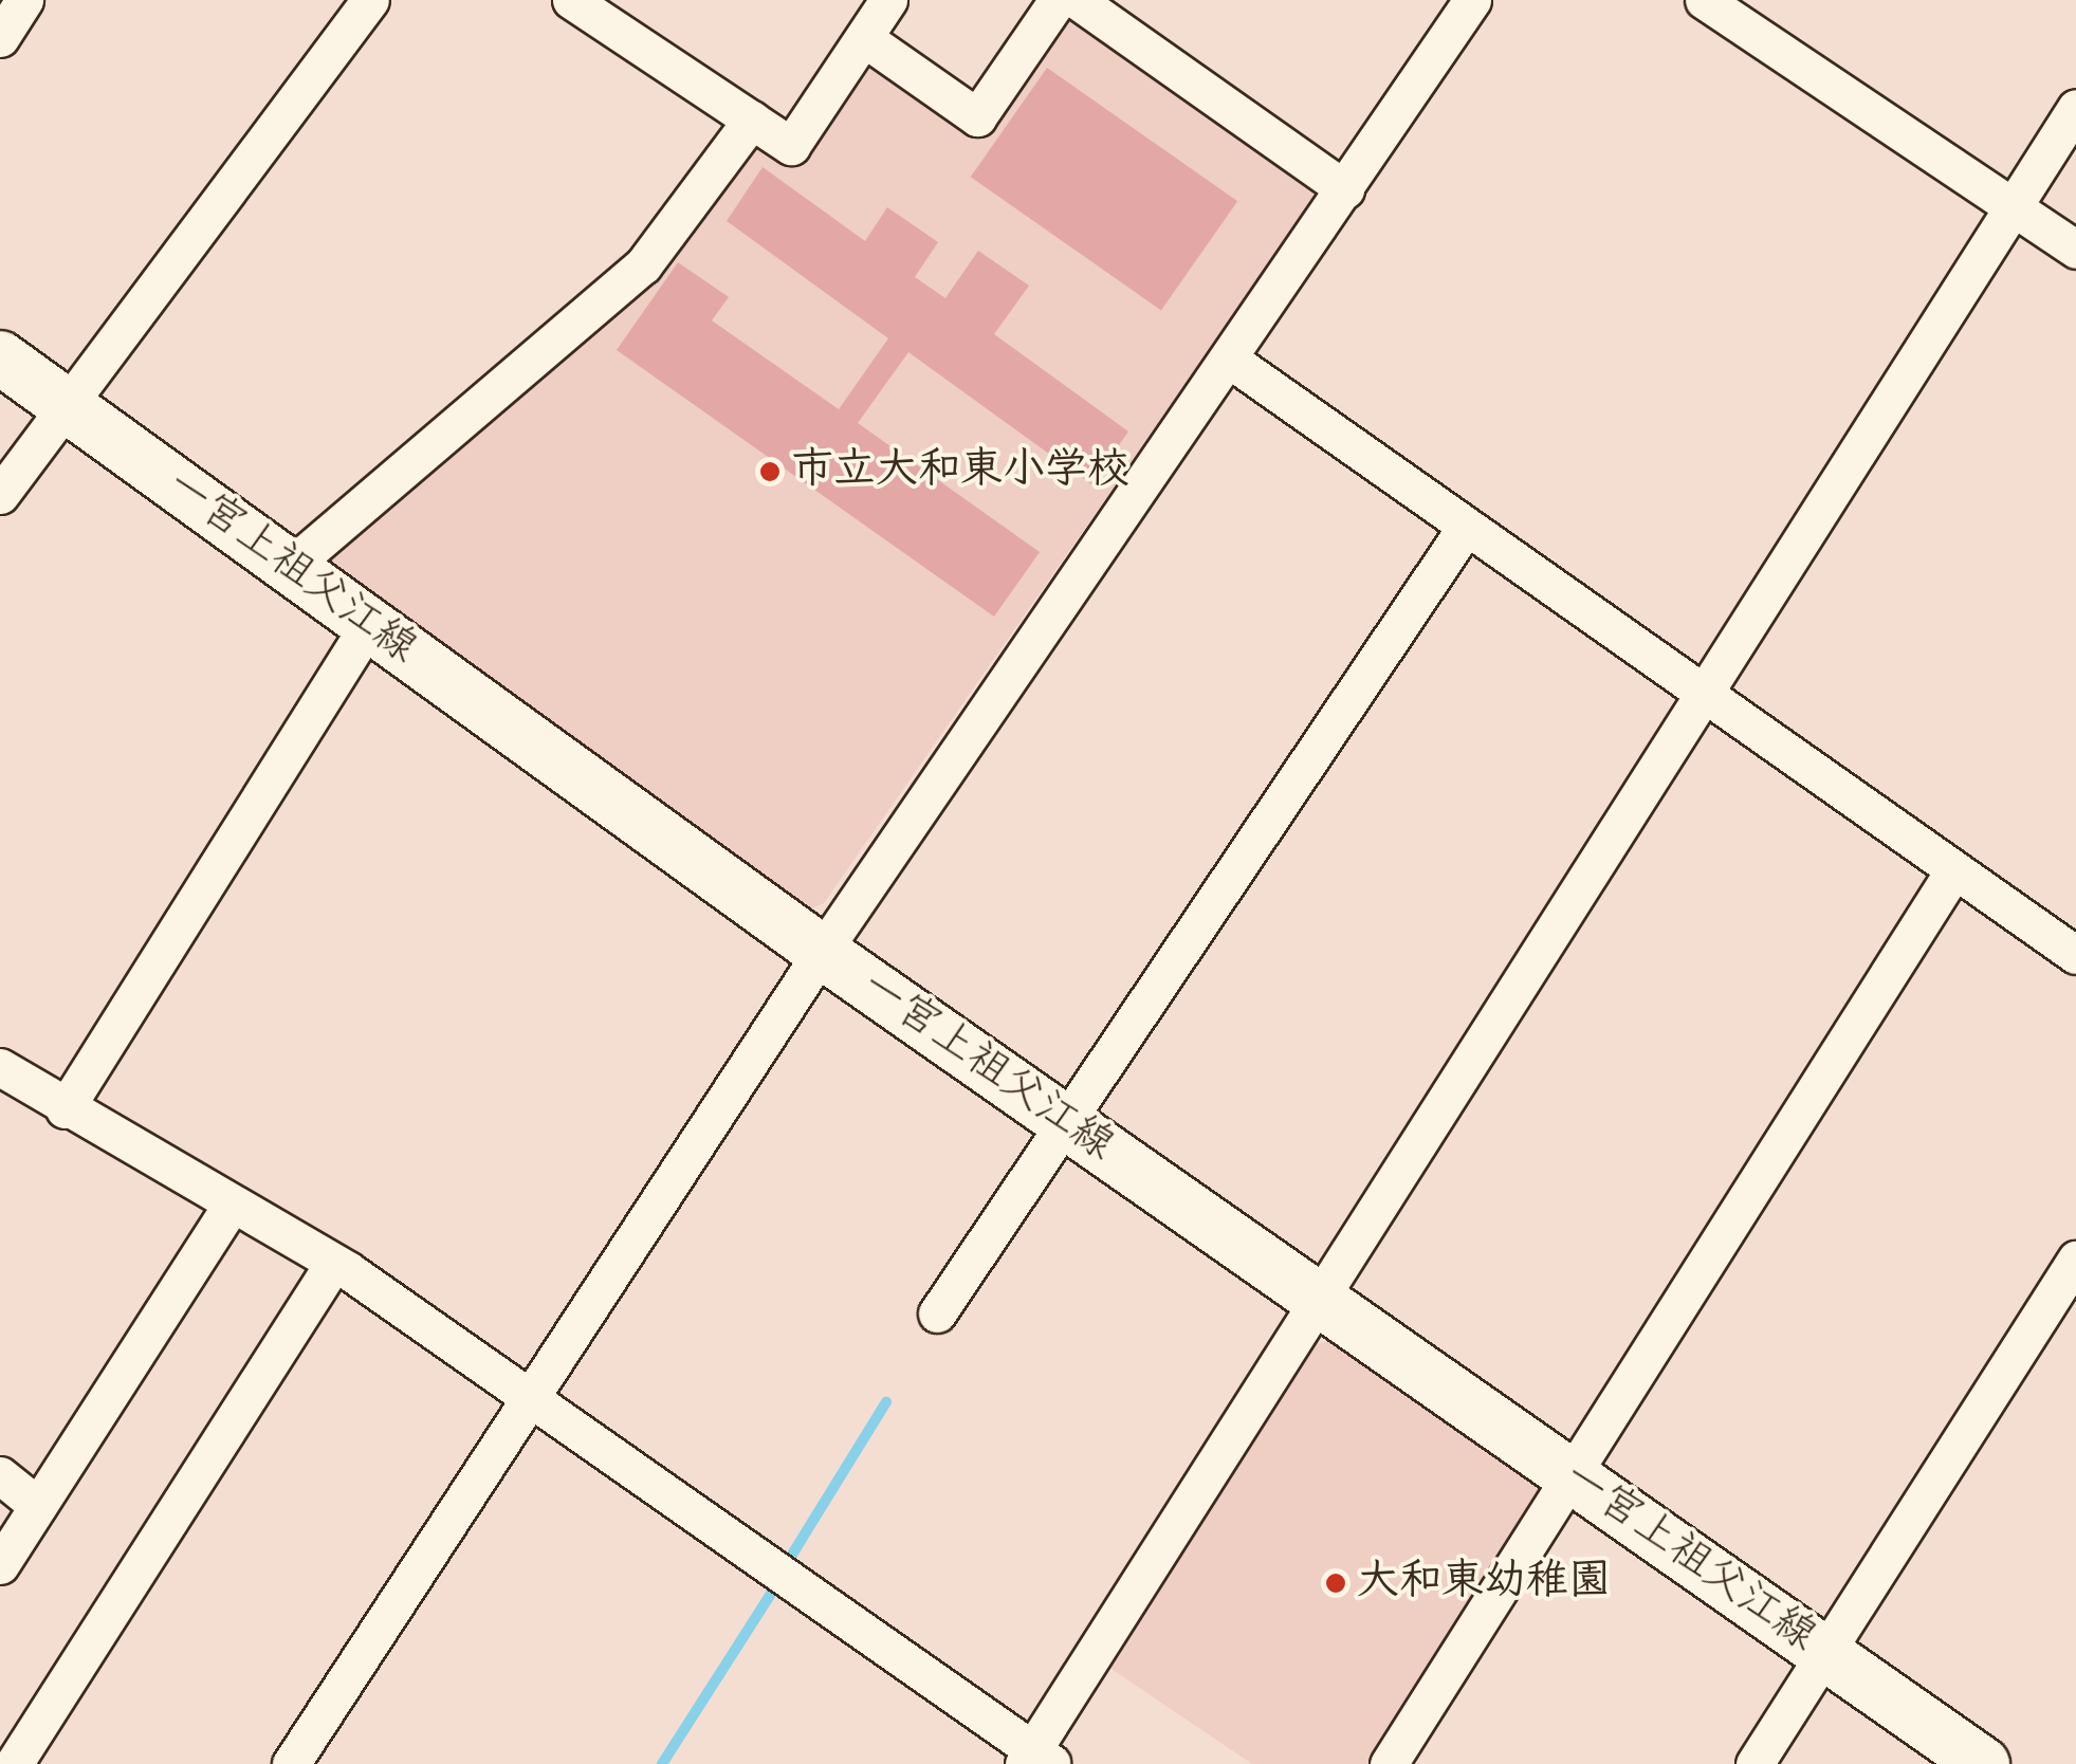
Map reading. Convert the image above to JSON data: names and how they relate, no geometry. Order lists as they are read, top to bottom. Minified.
{"streets":{"main road":["一宮上祖父江線"]},"places":["市立大和東小学校","大和東幼稚園"]}
